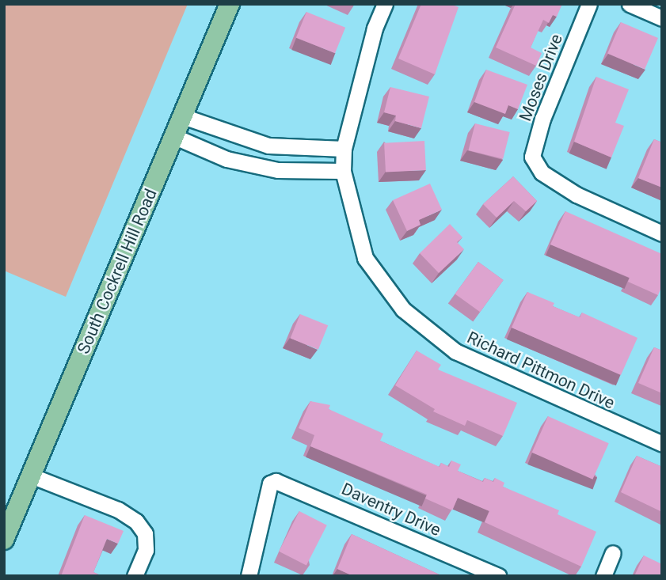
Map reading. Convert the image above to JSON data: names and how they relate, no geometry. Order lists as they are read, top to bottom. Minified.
{"streets":{"main road":["South Cockrell Hill Road"],"street":["Moses Drive","Richard Pittmon Drive","Daventry Drive"]}}
